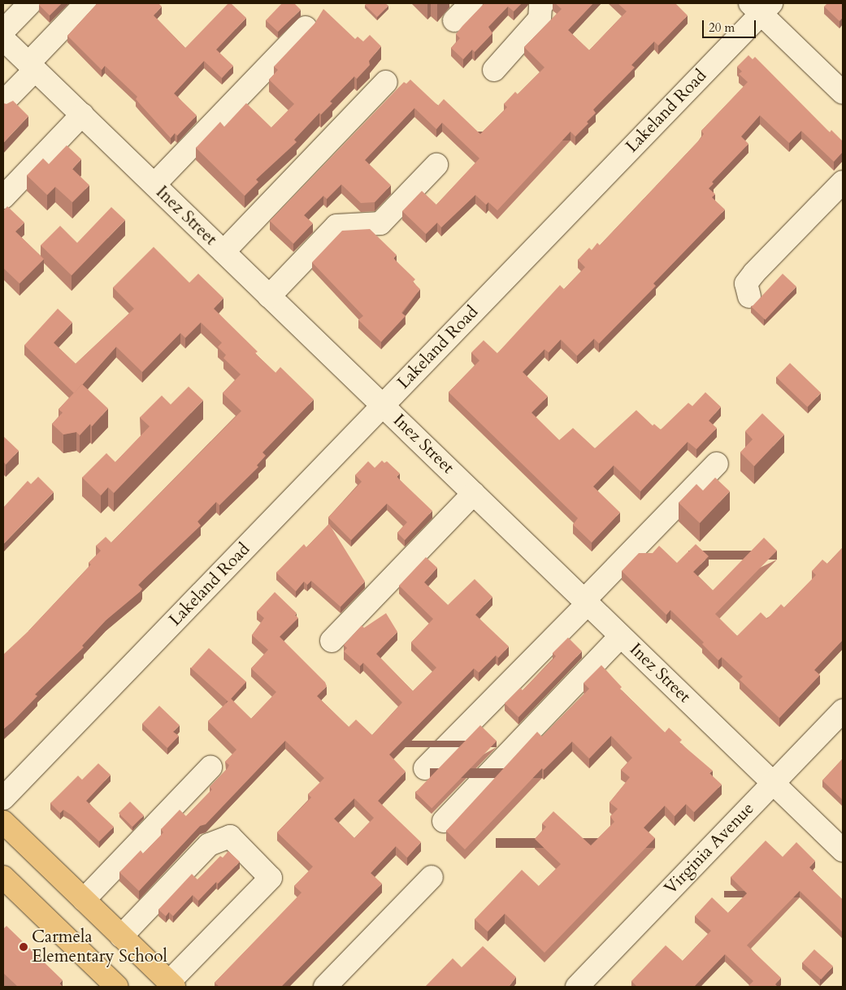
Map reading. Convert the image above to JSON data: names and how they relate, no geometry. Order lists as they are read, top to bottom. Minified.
{"streets":{"street":["Lakeland Road","Inez Street","Virginia Avenue"]},"crossings":[["Lakeland Road","Inez Street"],["Inez Street","Virginia Avenue"]],"places":["Carmela Elementary School"],"scale_bar":"20 m"}
